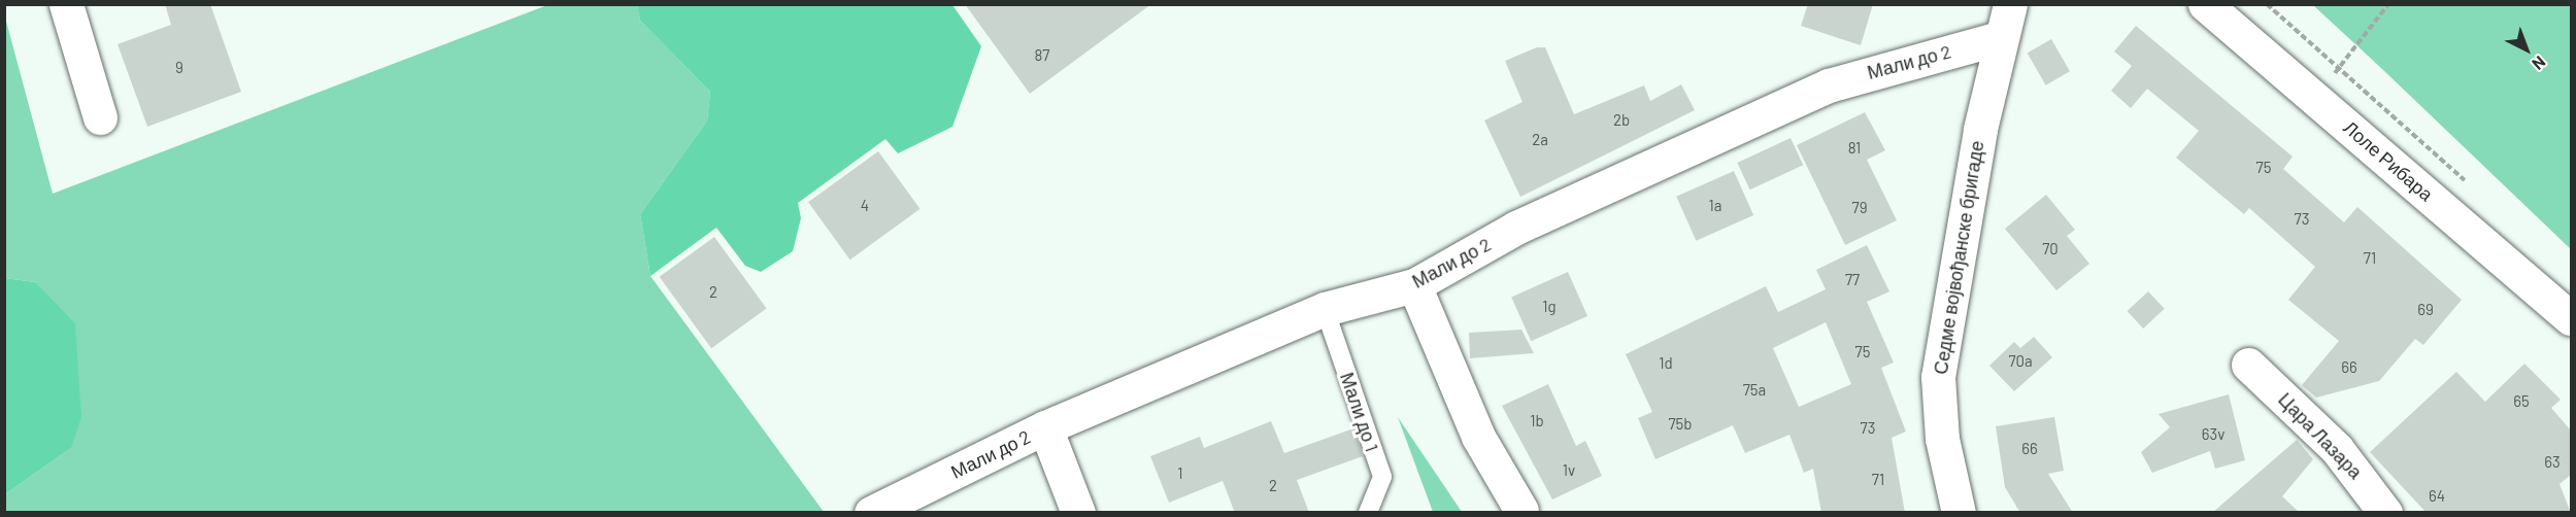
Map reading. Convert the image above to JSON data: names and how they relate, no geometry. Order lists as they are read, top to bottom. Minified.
{"streets":{"street":["Мали до 2","Лоле Рибара","Седме војвођанске бригаде","Цара Лазара"],"lane":["Мали до 1"]},"crossings":[["Мали до 2","Седме војвођанске бригаде"],["Мали до 2","Мали до 1"]],"house_numbers":["87","9","2b","2a","81","75","4","1a","79","73","70","71","77","2","1g","69","75","70a","1d","66","75a","65","1b","75b","73","63v","66","63","1v","1","71","2","64"],"north":"bottom right"}
